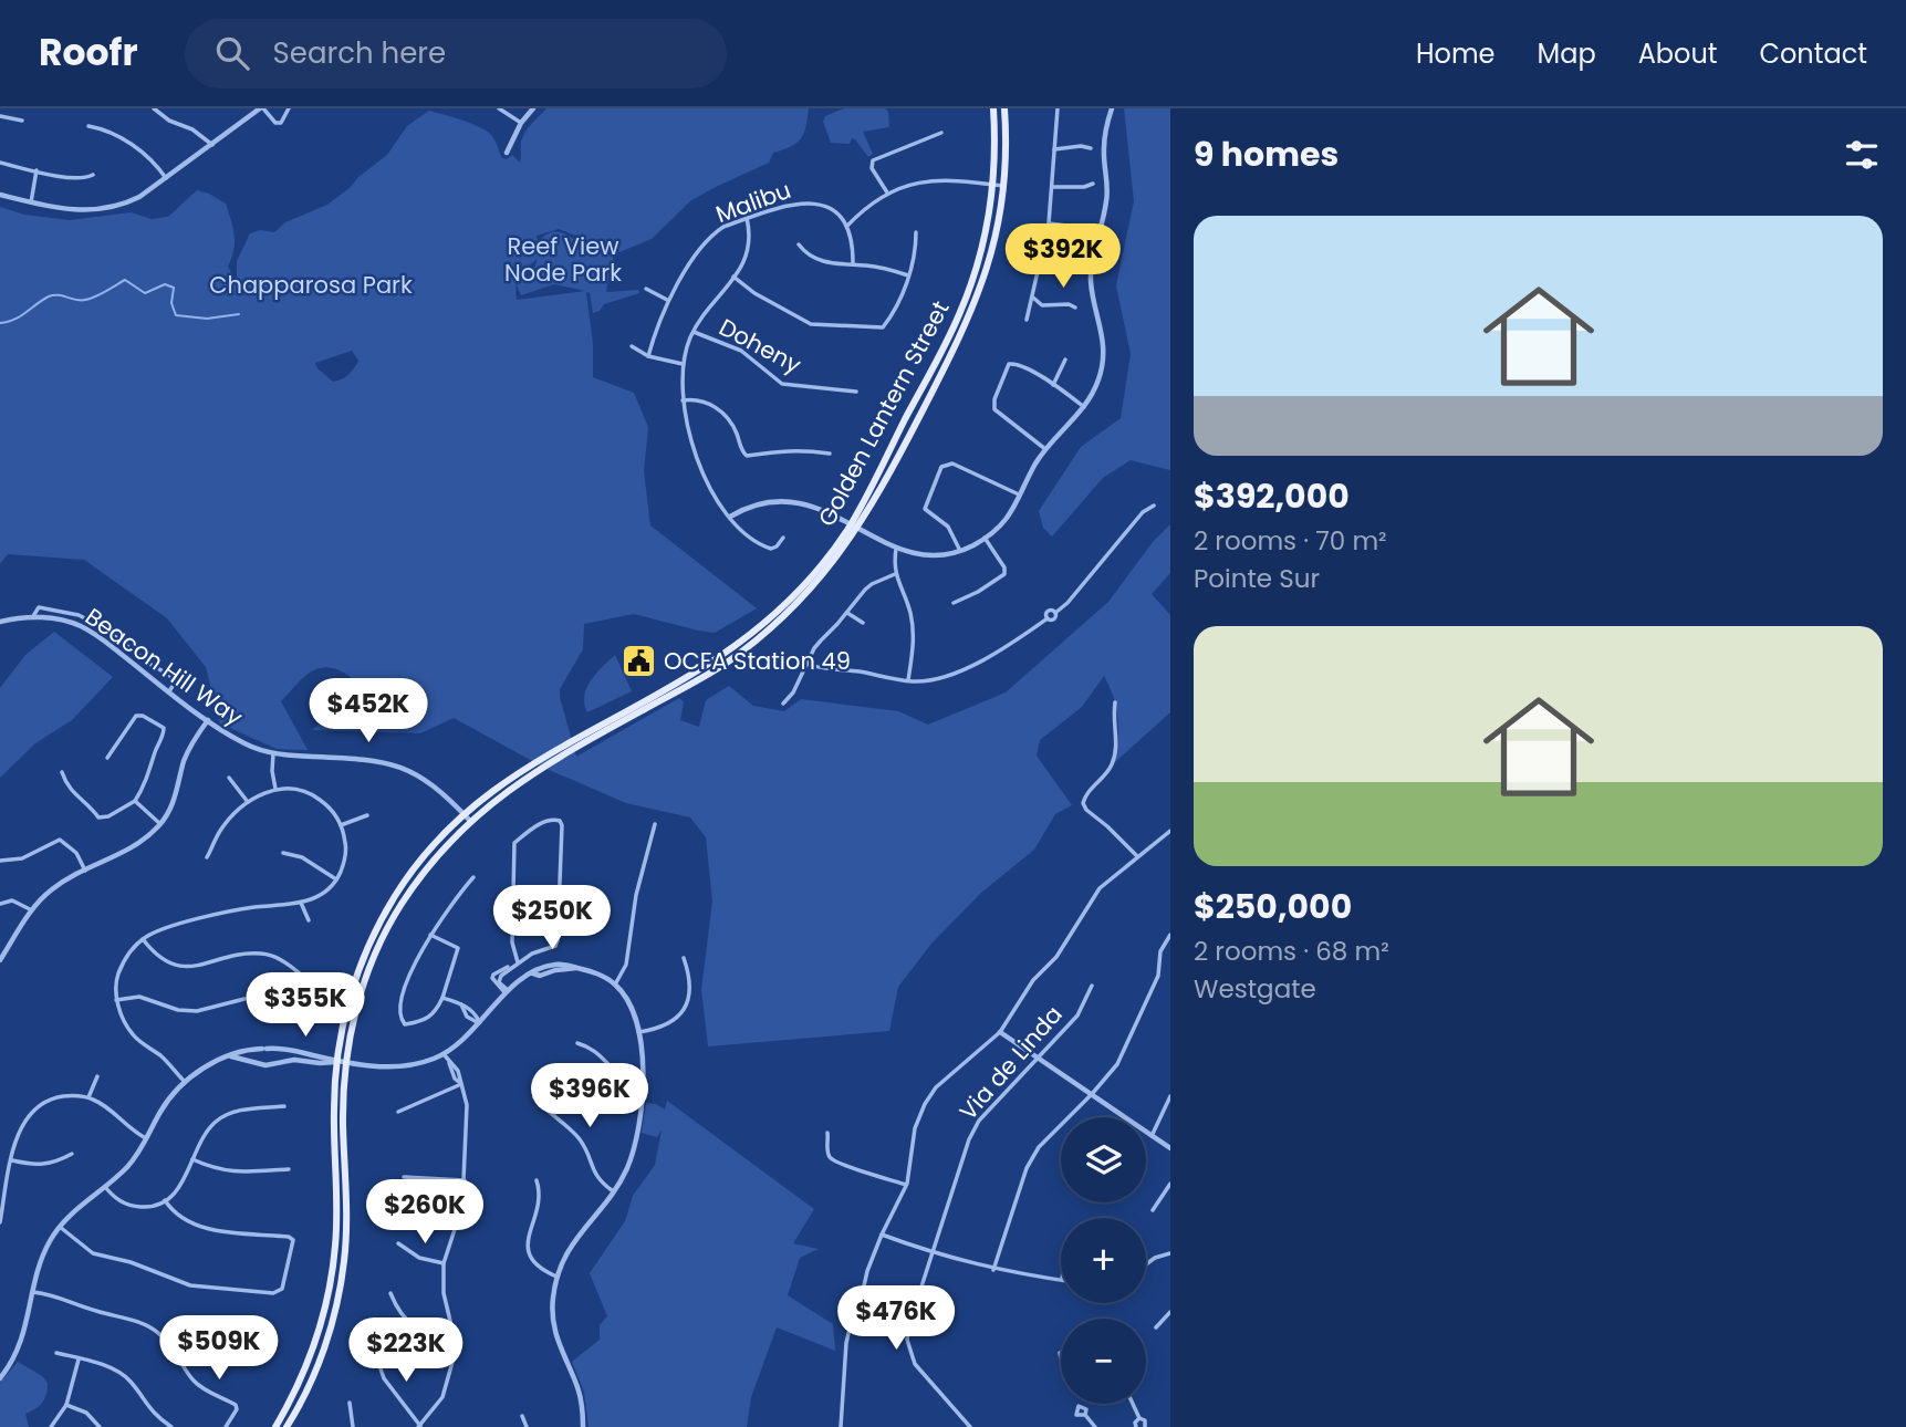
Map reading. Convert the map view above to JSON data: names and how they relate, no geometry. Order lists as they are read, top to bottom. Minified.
{"streets":{"main road":["Golden Lantern Street"],"street":["Malibu","Doheny","Beacon Hill Way","Via de Linda"]},"crossings":[["Golden Lantern Street","Beacon Hill Way"]],"parks":["Reef View Node Park","Chapparosa Park"],"places":{"public building":["OCFA Station 49"]},"page":{"header":"Roofr","search":"Search here","nav":["Home","Map","About","Contact"],"heading":"9 homes","list":[{"name":"$392,000","note":"2 rooms · 70 m² · Pointe Sur"},{"name":"$250,000","note":"2 rooms · 68 m² · Westgate"}],"price":["$392K","$452K","$250K","$355K","$396K","$260K","$476K","$509K","$223K"],"map_buttons":["+","−"]}}
